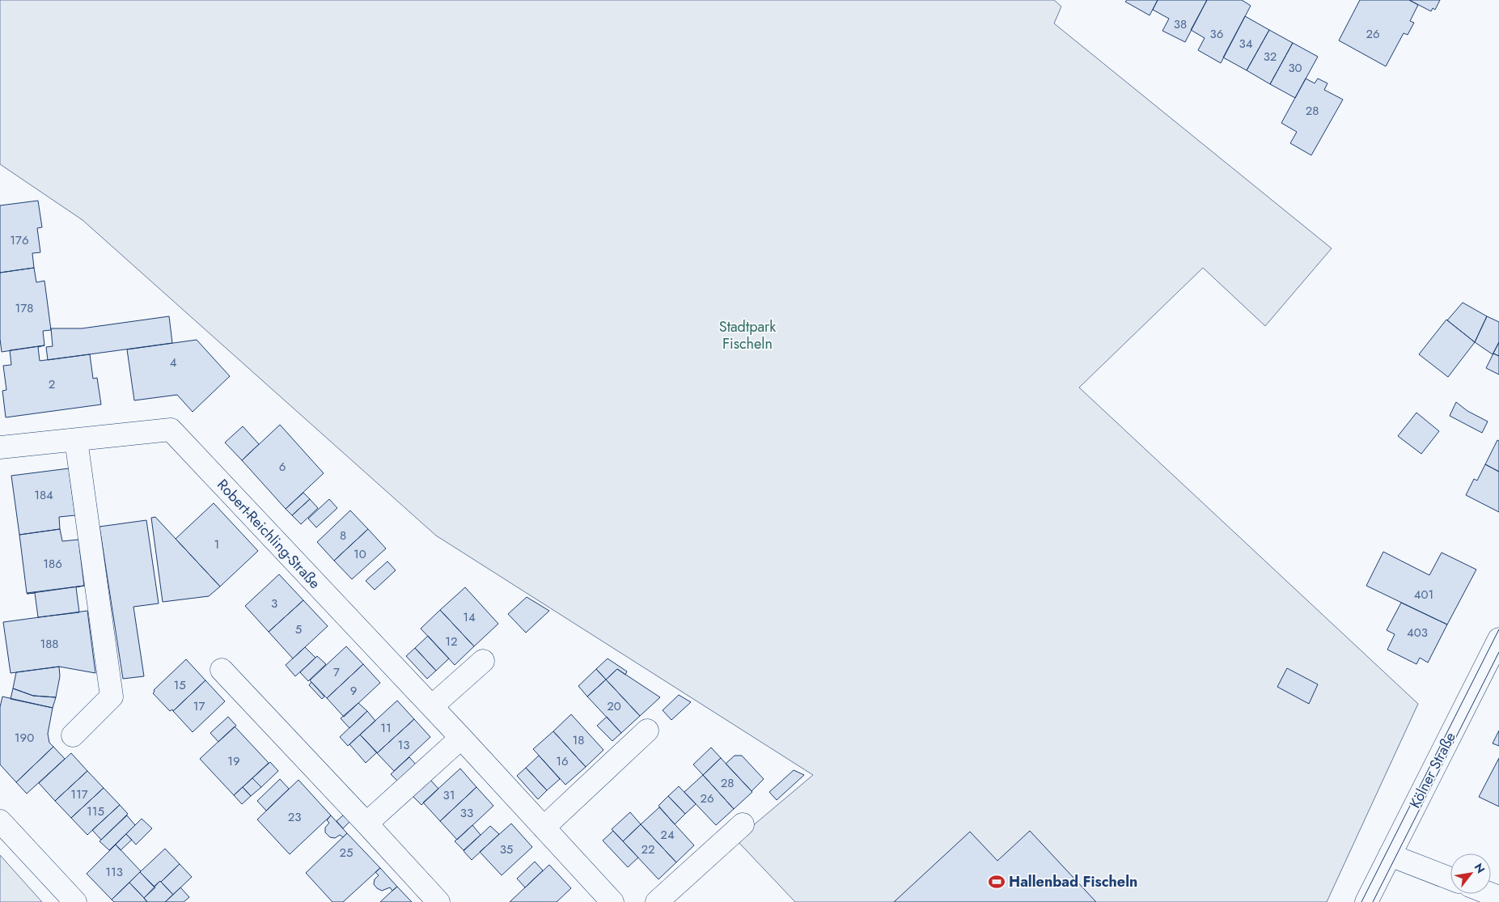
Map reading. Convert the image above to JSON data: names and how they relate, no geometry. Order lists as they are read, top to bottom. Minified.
{"streets":{"street":["Robert-Reichling-Straße","Kölner Straße"]},"parks":["Stadtpark Fischeln"],"places":{"sports":["Hallenbad Fischeln"]},"house_numbers":["38","36","26","34","32","30","28","176","178","4","2","6","184","8","1","10","186","401","3","14","5","403","12","188","7","15","9","17","20","11","190","18","13","19","16","28","117","31","26","115","33","23","24","35","22","25","113"],"north":"top right"}
